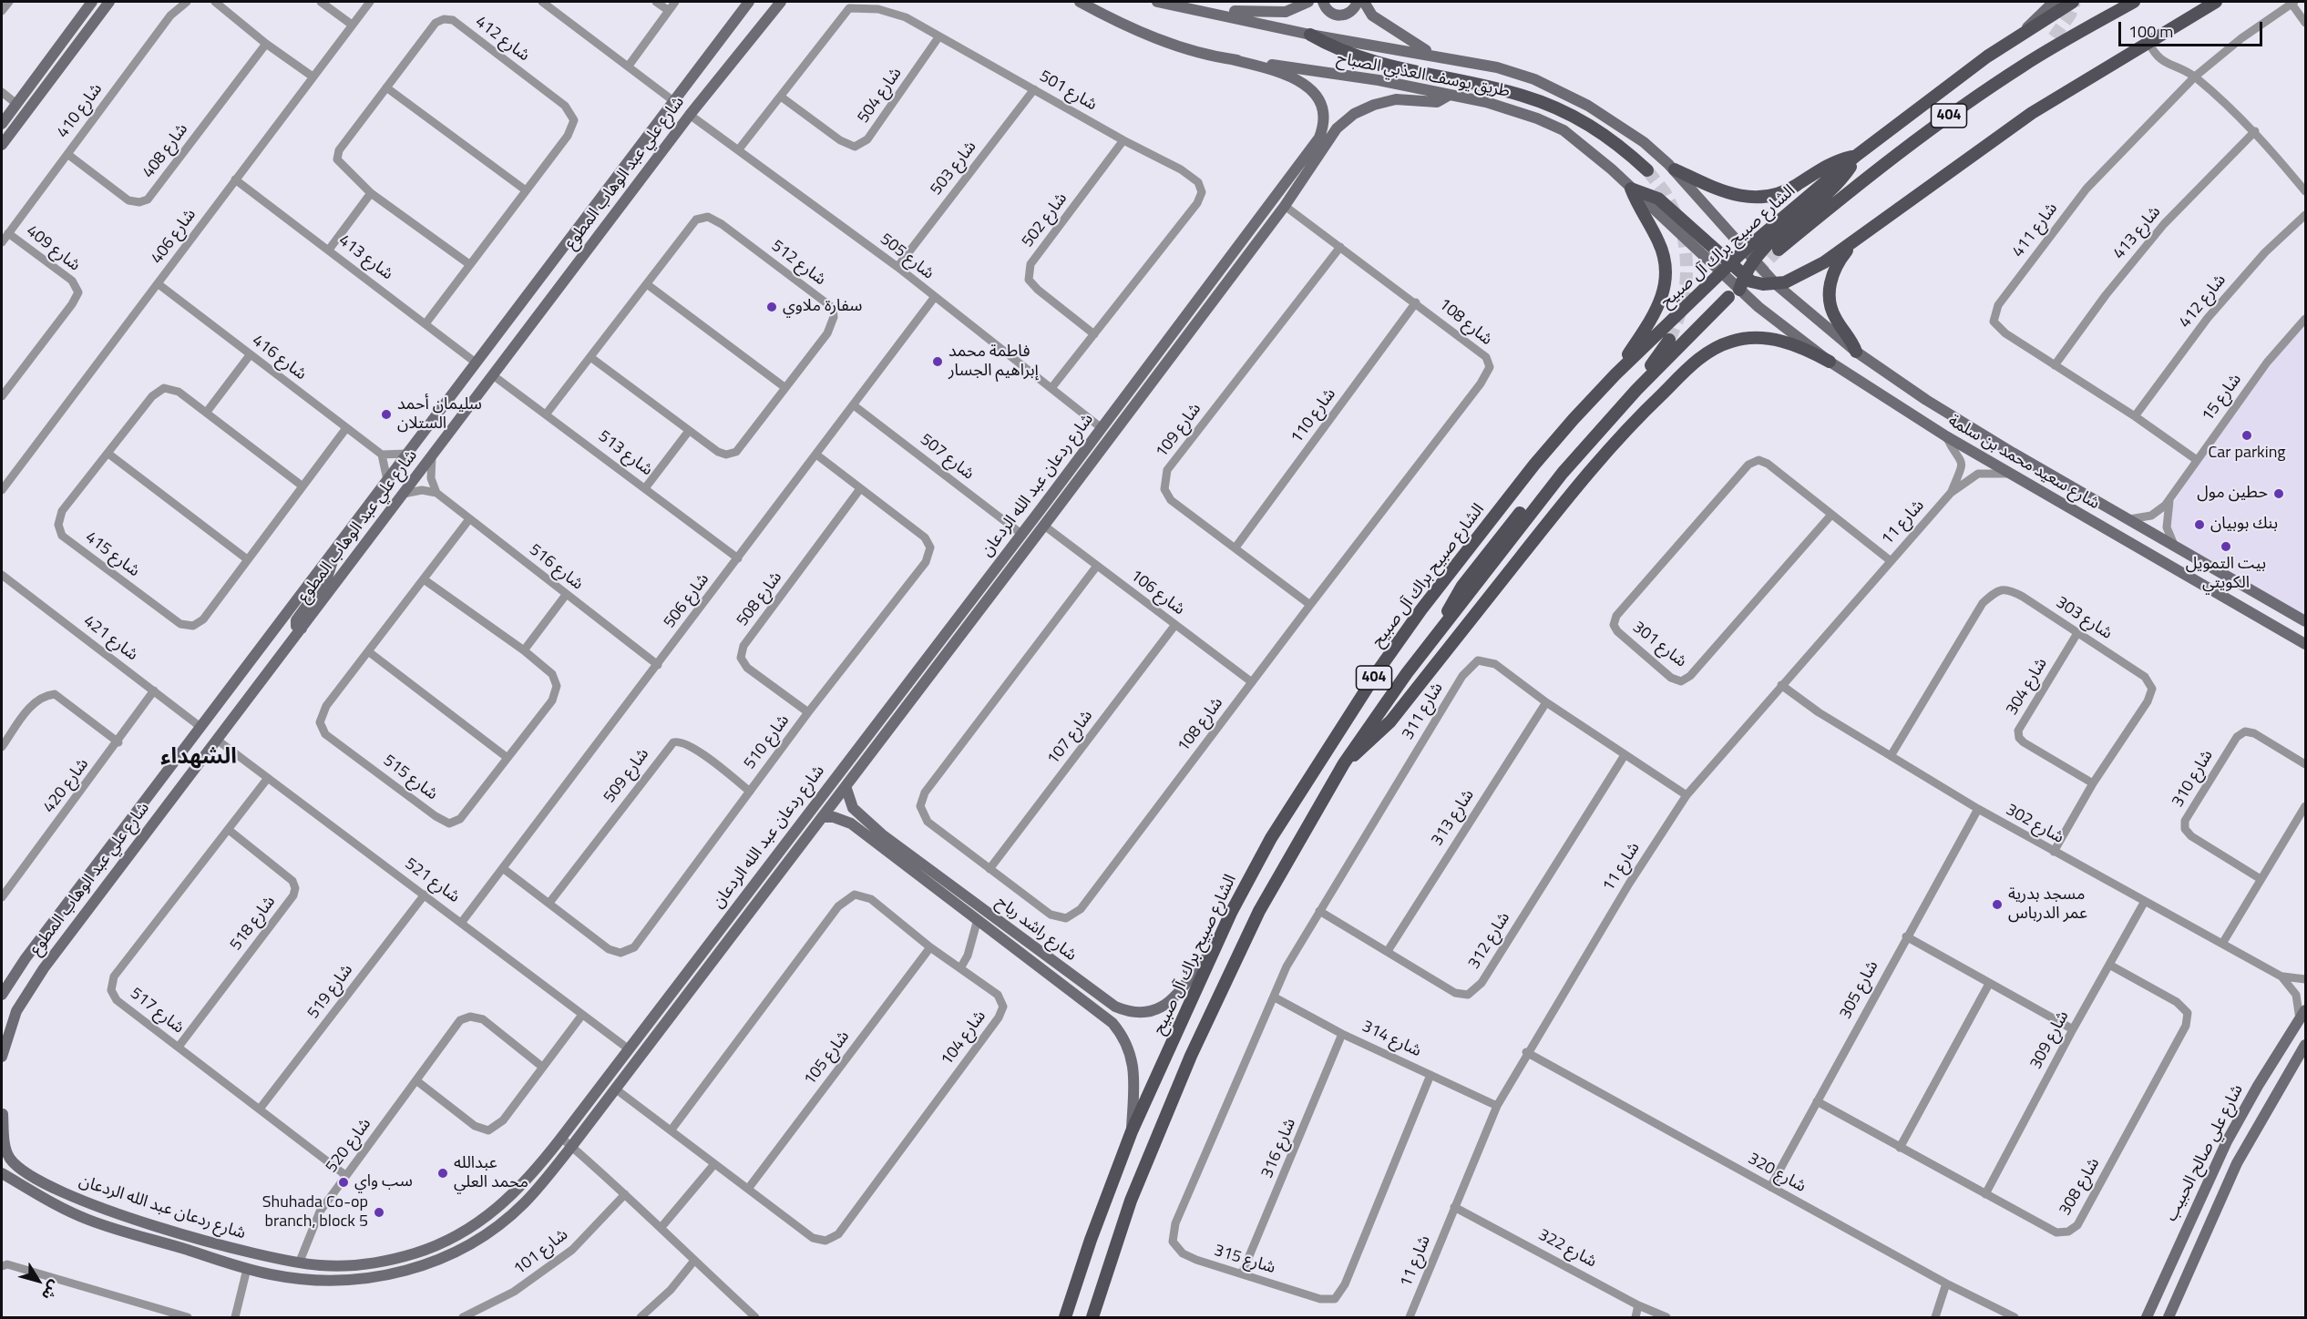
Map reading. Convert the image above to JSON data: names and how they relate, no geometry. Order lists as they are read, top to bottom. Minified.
{"streets":{"main road":["404","الشارع صبيح براك آل صبيح"],"street":["شارع 412","طريق يوسف العذبي الصباح","شارع 501","شارع 504","شارع 410","شارع 408","شارع 503","شارع علي عبد الوهاب المطوع","شارع 502","شارع 411","شارع 413","شارع 406","شارع 409","شارع 505","شارع 512","شارع 108","شارع 416","شارع 15","شارع 110","شارع 109","شارع 513","شارع 507","شارع سعيد محمد بن سلمة","شارع ردعان عبد الله الردعان","شارع 11","شارع 415","شارع 516","شارع 106","شارع 508","شارع 506","شارع 303","شارع 421","شارع 301","شارع 304","شارع 311","شارع 107","شارع 510","شارع 509","شارع 515","شارع 310","شارع 420","شارع 313","شارع 302","شارع 521","شارع 518","شارع راشد رباح","شارع 312","شارع 305","شارع 519","شارع 517","شارع 104","شارع 314","شارع 309","شارع 105","شارع 520","شارع 316","شارع علي صالح الحبيب","شارع 320","شارع 308","شارع 322","شارع 101","شارع 315"]},"crossings":[["شارع 412","شارع 411"],["شارع 412","شارع 413"],["طريق يوسف العذبي الصباح","الشارع صبيح براك آل صبيح"],["طريق يوسف العذبي الصباح","شارع سعيد محمد بن سلمة"],["طريق يوسف العذبي الصباح","شارع ردعان عبد الله الردعان"],["شارع 501","شارع 504"],["شارع 501","شارع 503"],["شارع 501","شارع 502"],["شارع 501","شارع 505"],["شارع 410","شارع 408"],["شارع 410","شارع 409"],["404","الشارع صبيح براك آل صبيح"],["شارع 503","شارع 505"],["شارع علي عبد الوهاب المطوع","شارع 413"],["شارع علي عبد الوهاب المطوع","شارع 505"],["شارع علي عبد الوهاب المطوع","شارع 513"],["شارع علي عبد الوهاب المطوع","شارع 421"],["شارع علي عبد الوهاب المطوع","شارع 521"],["شارع 411","شارع 413"],["شارع 411","شارع 15"],["شارع 413","شارع 406"],["شارع 406","شارع 416"],["الشارع صبيح براك آل صبيح","شارع راشد رباح"],["شارع 505","شارع ردعان عبد الله الردعان"],["شارع 505","شارع 506"],["شارع 512","شارع 513"],["شارع 108","شارع 110"],["شارع 108","شارع 109"],["شارع 108","شارع ردعان عبد الله الردعان"],["شارع 108","شارع 106"],["شارع 108","شارع 107"],["شارع 416","شارع 415"],["شارع 15","شارع سعيد محمد بن سلمة"],["شارع 110","شارع 109"],["شارع 513","شارع 506"],["شارع 507","شارع ردعان عبد الله الردعان"],["شارع 507","شارع 506"],["شارع سعيد محمد بن سلمة","شارع 11"],["شارع ردعان عبد الله الردعان","شارع 106"],["شارع ردعان عبد الله الردعان","شارع 521"],["شارع ردعان عبد الله الردعان","شارع راشد رباح"],["شارع ردعان عبد الله الردعان","شارع 104"],["شارع ردعان عبد الله الردعان","شارع 520"],["شارع 11","شارع 301"],["شارع 11","شارع 311"],["شارع 11","شارع 302"],["شارع 11","شارع 314"],["شارع 11","شارع 320"],["شارع 11","شارع 322"],["شارع 516","شارع 506"],["شارع 516","شارع 515"],["شارع 106","شارع 107"],["شارع 508","شارع 510"],["شارع 506","شارع 510"],["شارع 506","شارع 521"],["شارع 303","شارع 304"],["شارع 303","شارع 302"],["شارع 421","شارع 420"],["شارع 311","شارع 313"],["شارع 311","شارع 312"],["شارع 311","شارع 314"],["شارع 311","شارع 315"],["شارع 510","شارع 509"],["شارع 313","شارع 312"],["شارع 302","شارع 305"],["شارع 302","شارع 309"],["شارع 302","شارع علي صالح الحبيب"],["شارع 521","شارع 519"],["شارع 521","شارع 517"],["شارع 518","شارع 517"],["شارع 305","شارع 320"],["شارع 305","شارع 308"],["شارع 519","شارع 517"],["شارع 517","شارع 520"],["شارع 104","شارع 105"],["شارع 314","شارع 316"],["شارع 314","شارع 315"],["شارع 309","شارع 308"],["شارع 316","شارع 315"]],"districts":["الشهداء"],"places":["سفارة ملاوي","فاطمة محمد إبراهيم الجسار","سليمان أحمد الستلان","Car parking","حطين مول","بنك بوبيان","بيت التمويل الكويتي","مسجد بدرية عمر الدرباس","عبدالله محمد العلي","سب واي","Shuhada Co-op branch, block 5"],"scale_bar":"100 m","north":"bottom right"}
